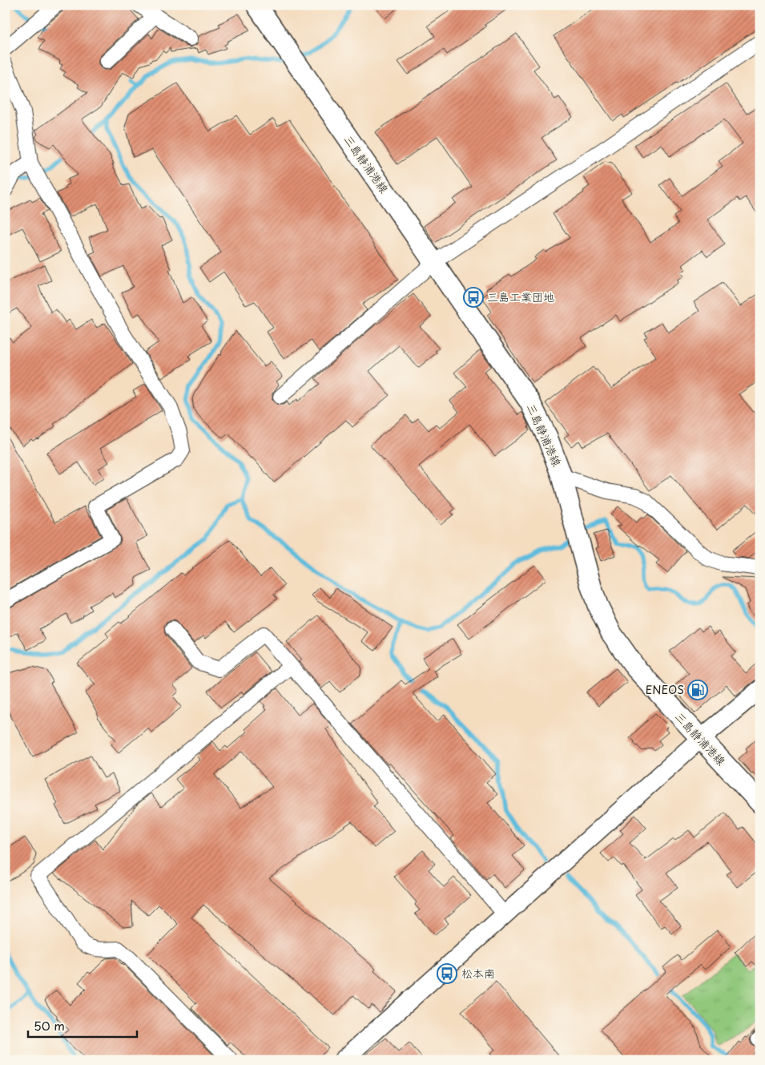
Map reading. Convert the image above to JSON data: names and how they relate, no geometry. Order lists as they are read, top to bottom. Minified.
{"streets":{"main road":["三島静浦港線"]},"places":{"bus stop":["三島工業団地","松本南"],"fuel station":["ENEOS"]},"scale_bar":"50 m"}
